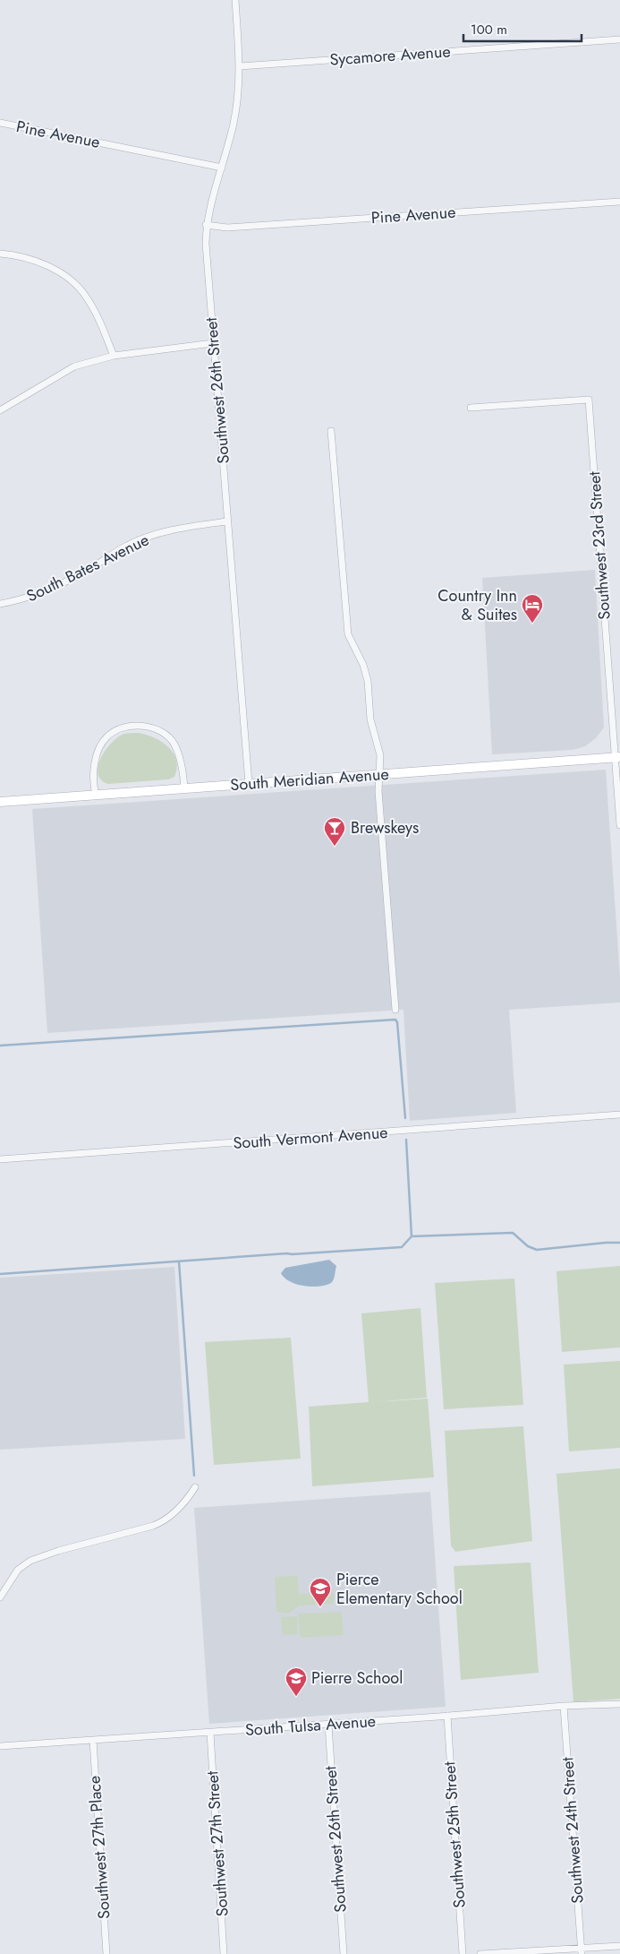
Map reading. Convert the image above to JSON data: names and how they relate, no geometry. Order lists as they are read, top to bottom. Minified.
{"streets":{"main road":["South Meridian Avenue"],"street":["Sycamore Avenue","Pine Avenue","Southwest 26th Street","Southwest 23rd Street","South Bates Avenue","South Vermont Avenue","South Tulsa Avenue","Southwest 24th Street","Southwest 25th Street","Southwest 27th Street","Southwest 27th Place"]},"crossings":[["Sycamore Avenue","Southwest 26th Street"],["Pine Avenue","Southwest 26th Street"],["Southwest 26th Street","South Bates Avenue"],["Southwest 26th Street","South Meridian Avenue"],["Southwest 26th Street","South Tulsa Avenue"],["Southwest 23rd Street","South Meridian Avenue"],["South Tulsa Avenue","Southwest 24th Street"],["South Tulsa Avenue","Southwest 25th Street"],["South Tulsa Avenue","Southwest 27th Street"],["South Tulsa Avenue","Southwest 27th Place"]],"places":{"hotel":["Country Inn & Suites"],"bar":["Brewskeys"],"school or university":["Pierce Elementary School","Pierre School"]},"scale_bar":"100 m"}
